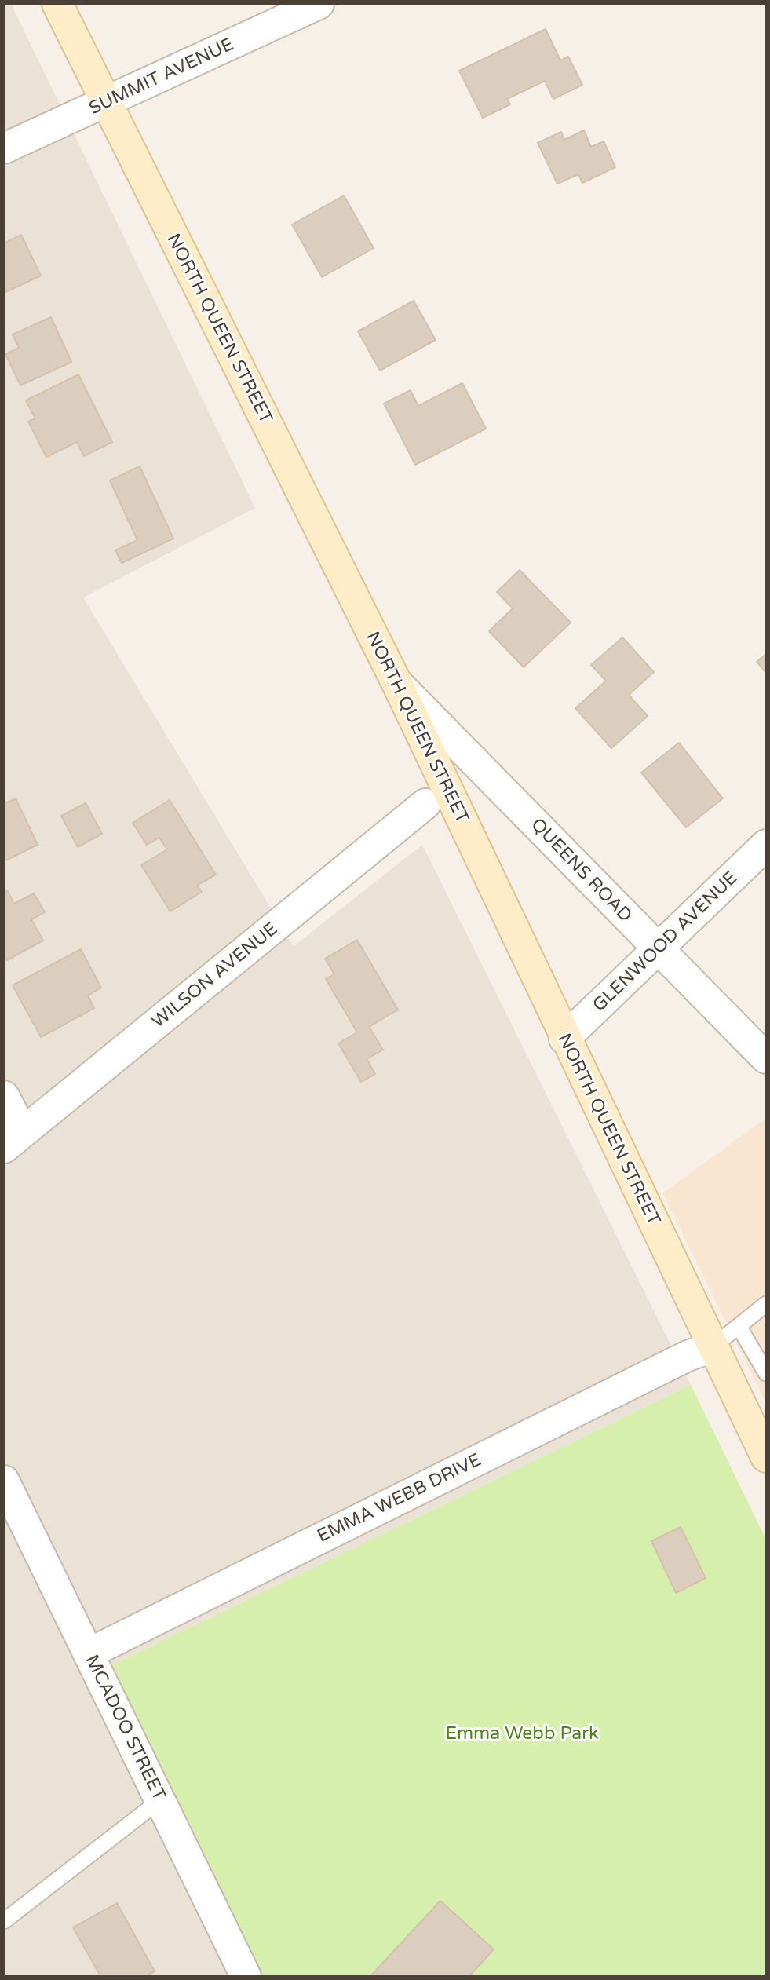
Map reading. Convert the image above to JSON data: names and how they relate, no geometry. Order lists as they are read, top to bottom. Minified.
{"streets":{"main road":["NORTH QUEEN STREET"],"street":["SUMMIT AVENUE","QUEENS ROAD","GLENWOOD AVENUE","WILSON AVENUE","EMMA WEBB DRIVE","MCADOO STREET"]},"crossings":[["SUMMIT AVENUE","NORTH QUEEN STREET"],["NORTH QUEEN STREET","QUEENS ROAD"],["NORTH QUEEN STREET","GLENWOOD AVENUE"],["NORTH QUEEN STREET","EMMA WEBB DRIVE"],["QUEENS ROAD","GLENWOOD AVENUE"],["EMMA WEBB DRIVE","MCADOO STREET"]],"parks":["Emma Webb Park"]}
